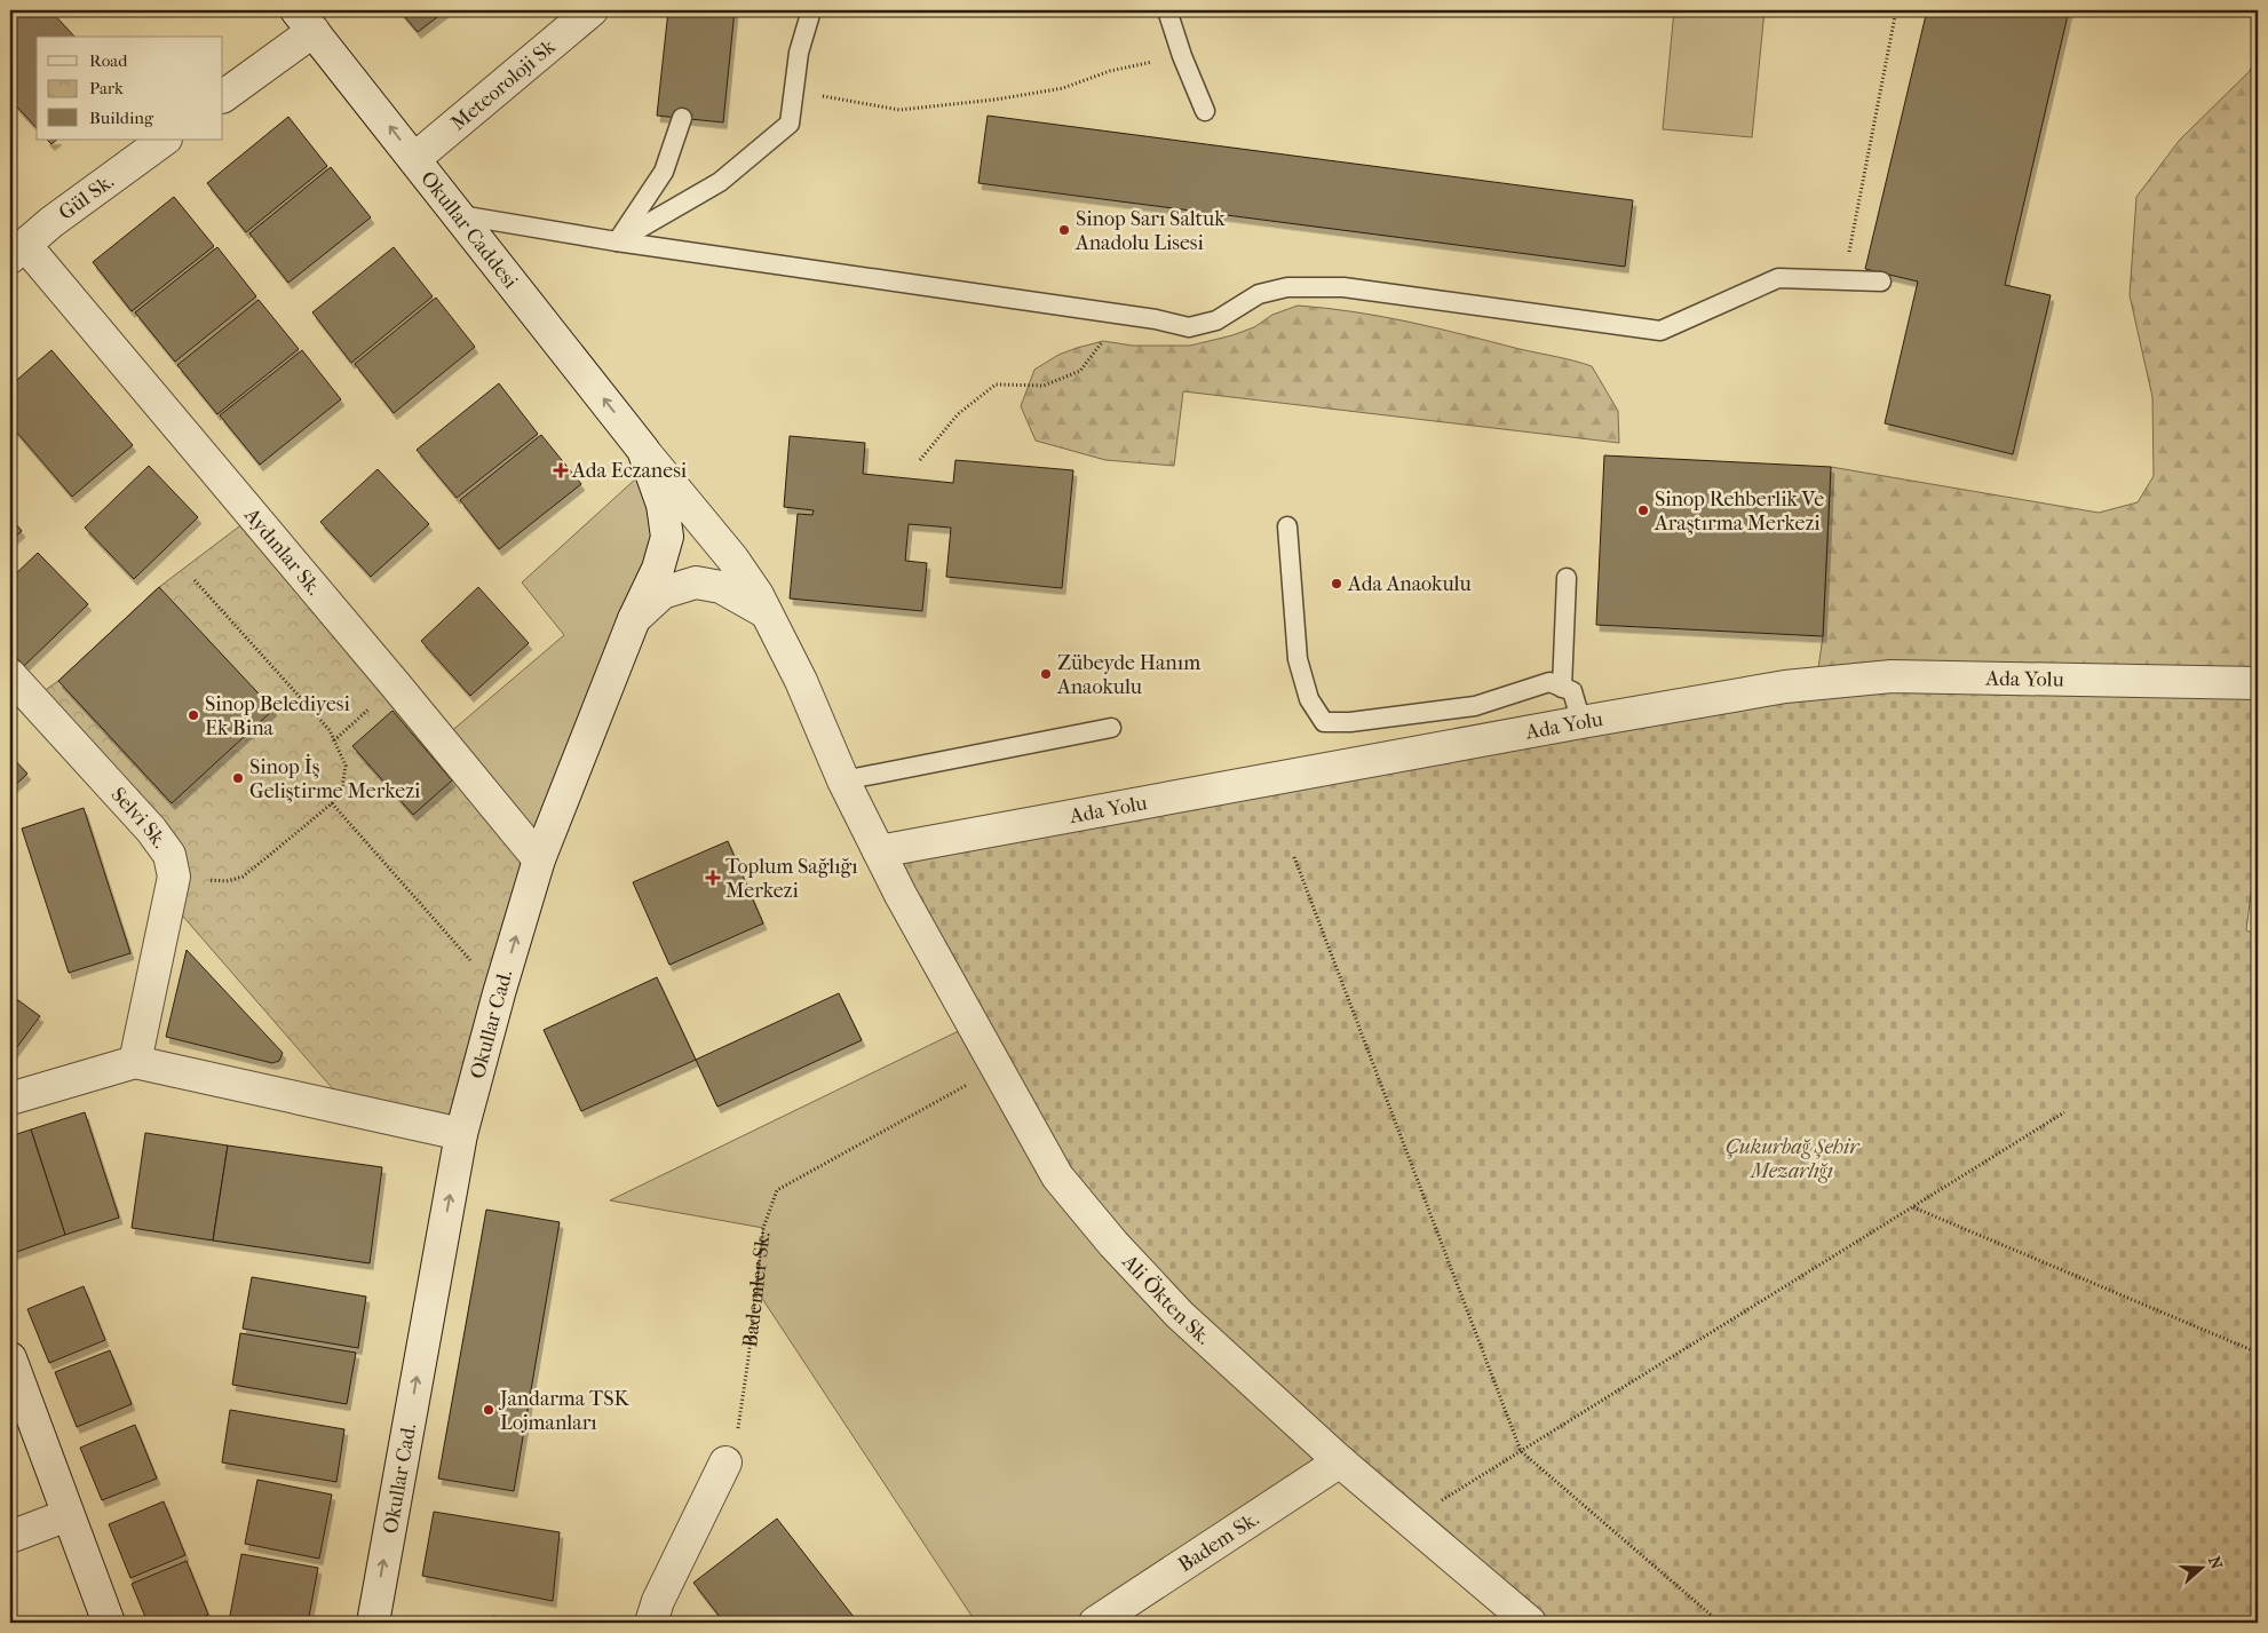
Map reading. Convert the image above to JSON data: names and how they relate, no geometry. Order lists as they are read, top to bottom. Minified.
{"streets":{"street":["Meteoroloji Sk","Gül Sk.","Okullar Caddesi","Aydınlar Sk.","Ada Yolu","Selvi Sk.","Okullar Cad.","Ali Ökten Sk.","Badem Sk."],"path":["Bademler Sk."]},"crossings":[["Meteoroloji Sk","Okullar Caddesi"],["Gül Sk.","Aydınlar Sk."],["Okullar Caddesi","Okullar Cad."],["Okullar Caddesi","Ali Ökten Sk."],["Aydınlar Sk.","Okullar Cad."],["Ada Yolu","Ali Ökten Sk."],["Bademler Sk.","Ali Ökten Sk."],["Ali Ökten Sk.","Badem Sk."]],"one_way":["Okullar Caddesi","Okullar Cad."],"parks":["Çukurbağ Şehir Mezarlığı"],"places":{"other":["Sinop Sarı Saltuk Anadolu Lisesi","Sinop Rehberlik Ve Araştırma Merkezi","Ada Anaokulu","Zübeyde Hanım Anaokulu","Sinop Belediyesi Ek Bina","Sinop İş Geliştirme Merkezi","Jandarma TSK Lojmanları"],"health":["Ada Eczanesi","Toplum Sağlığı Merkezi"]},"legend":["Road","Park","Building"],"north":"right"}
